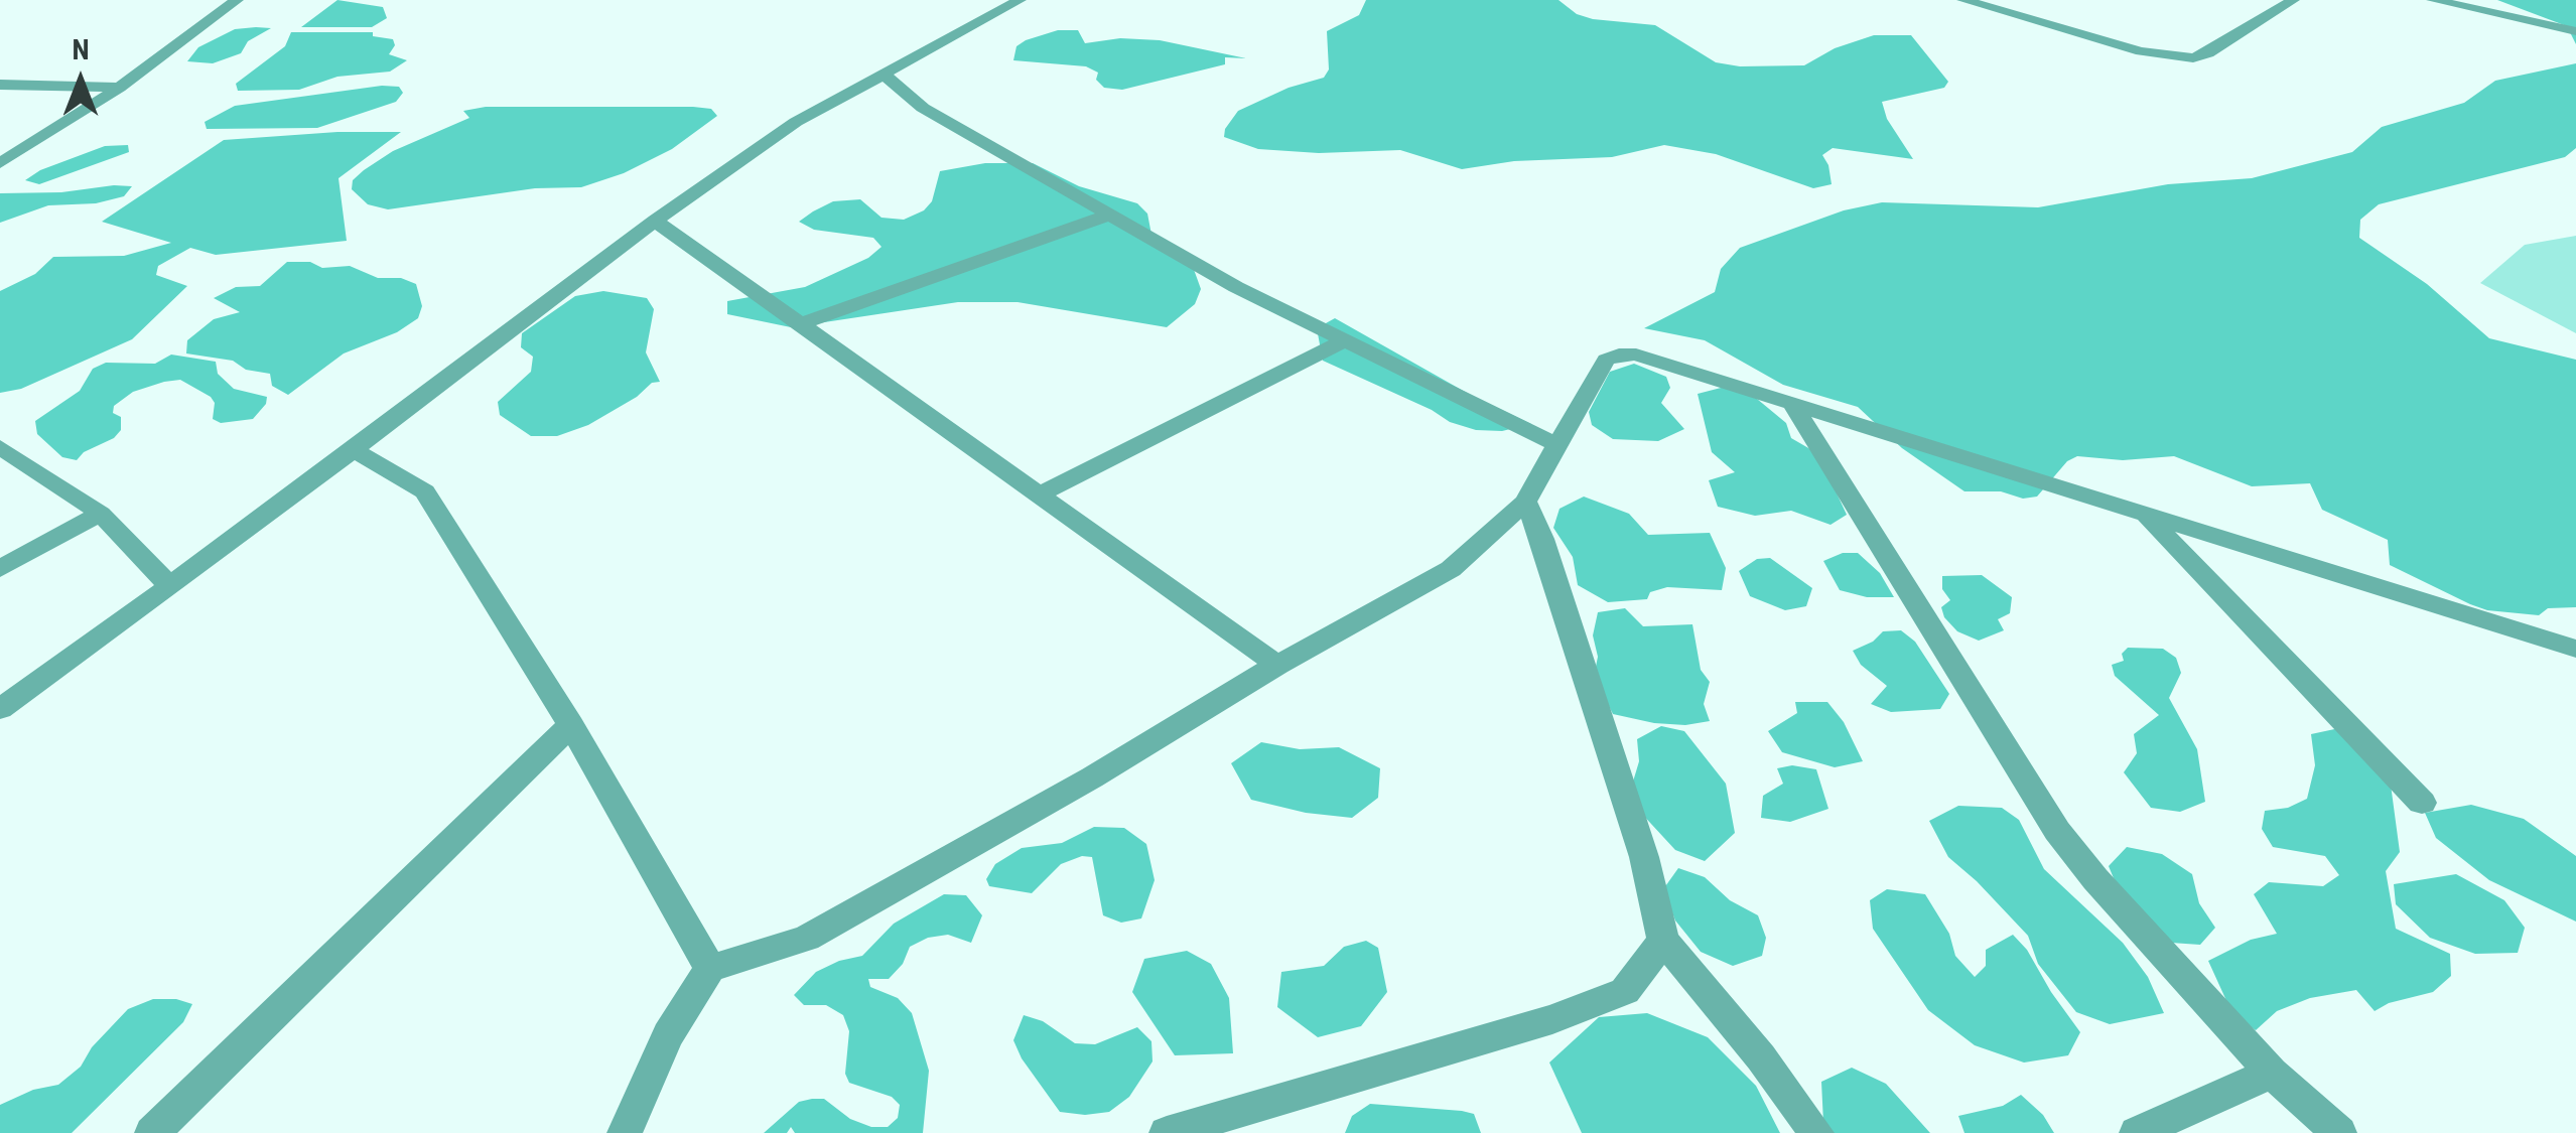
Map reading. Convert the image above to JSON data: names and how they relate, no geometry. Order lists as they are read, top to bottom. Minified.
{"north":"top"}
